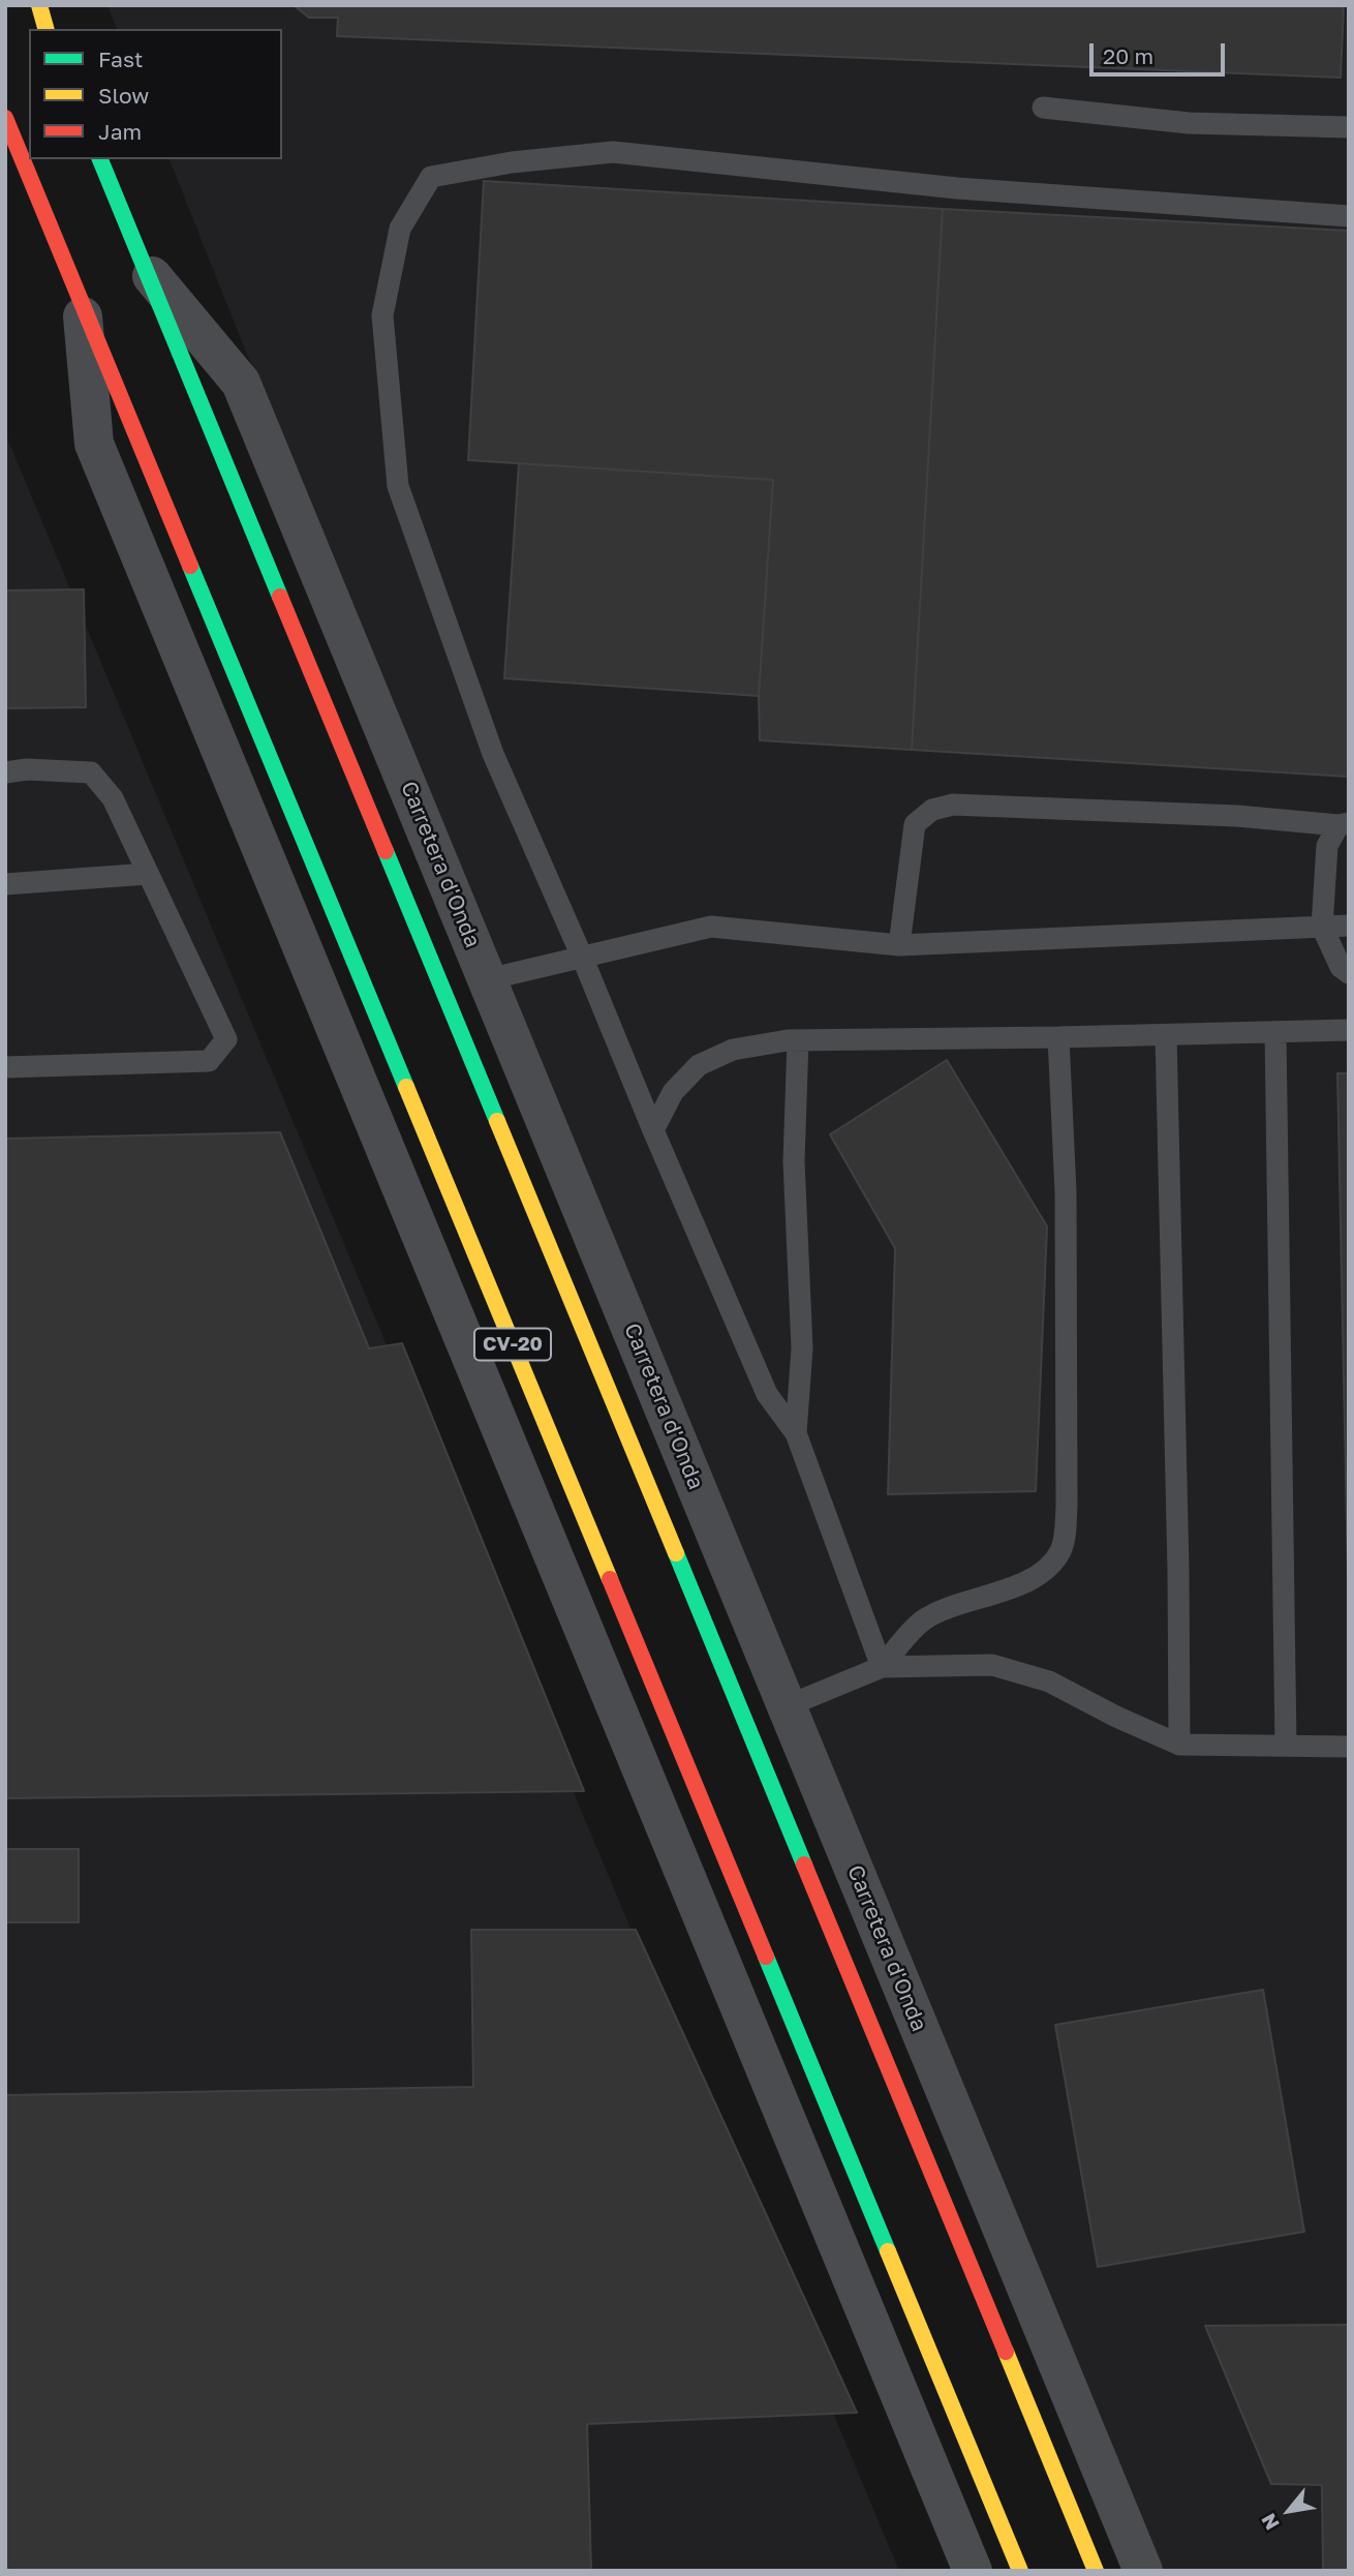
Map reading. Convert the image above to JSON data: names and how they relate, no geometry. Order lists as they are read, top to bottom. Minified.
{"streets":{"main road":["Carretera d'Onda","CV-20"]},"legend":["Fast","Slow","Jam"],"scale_bar":"20 m","north":"bottom left"}
